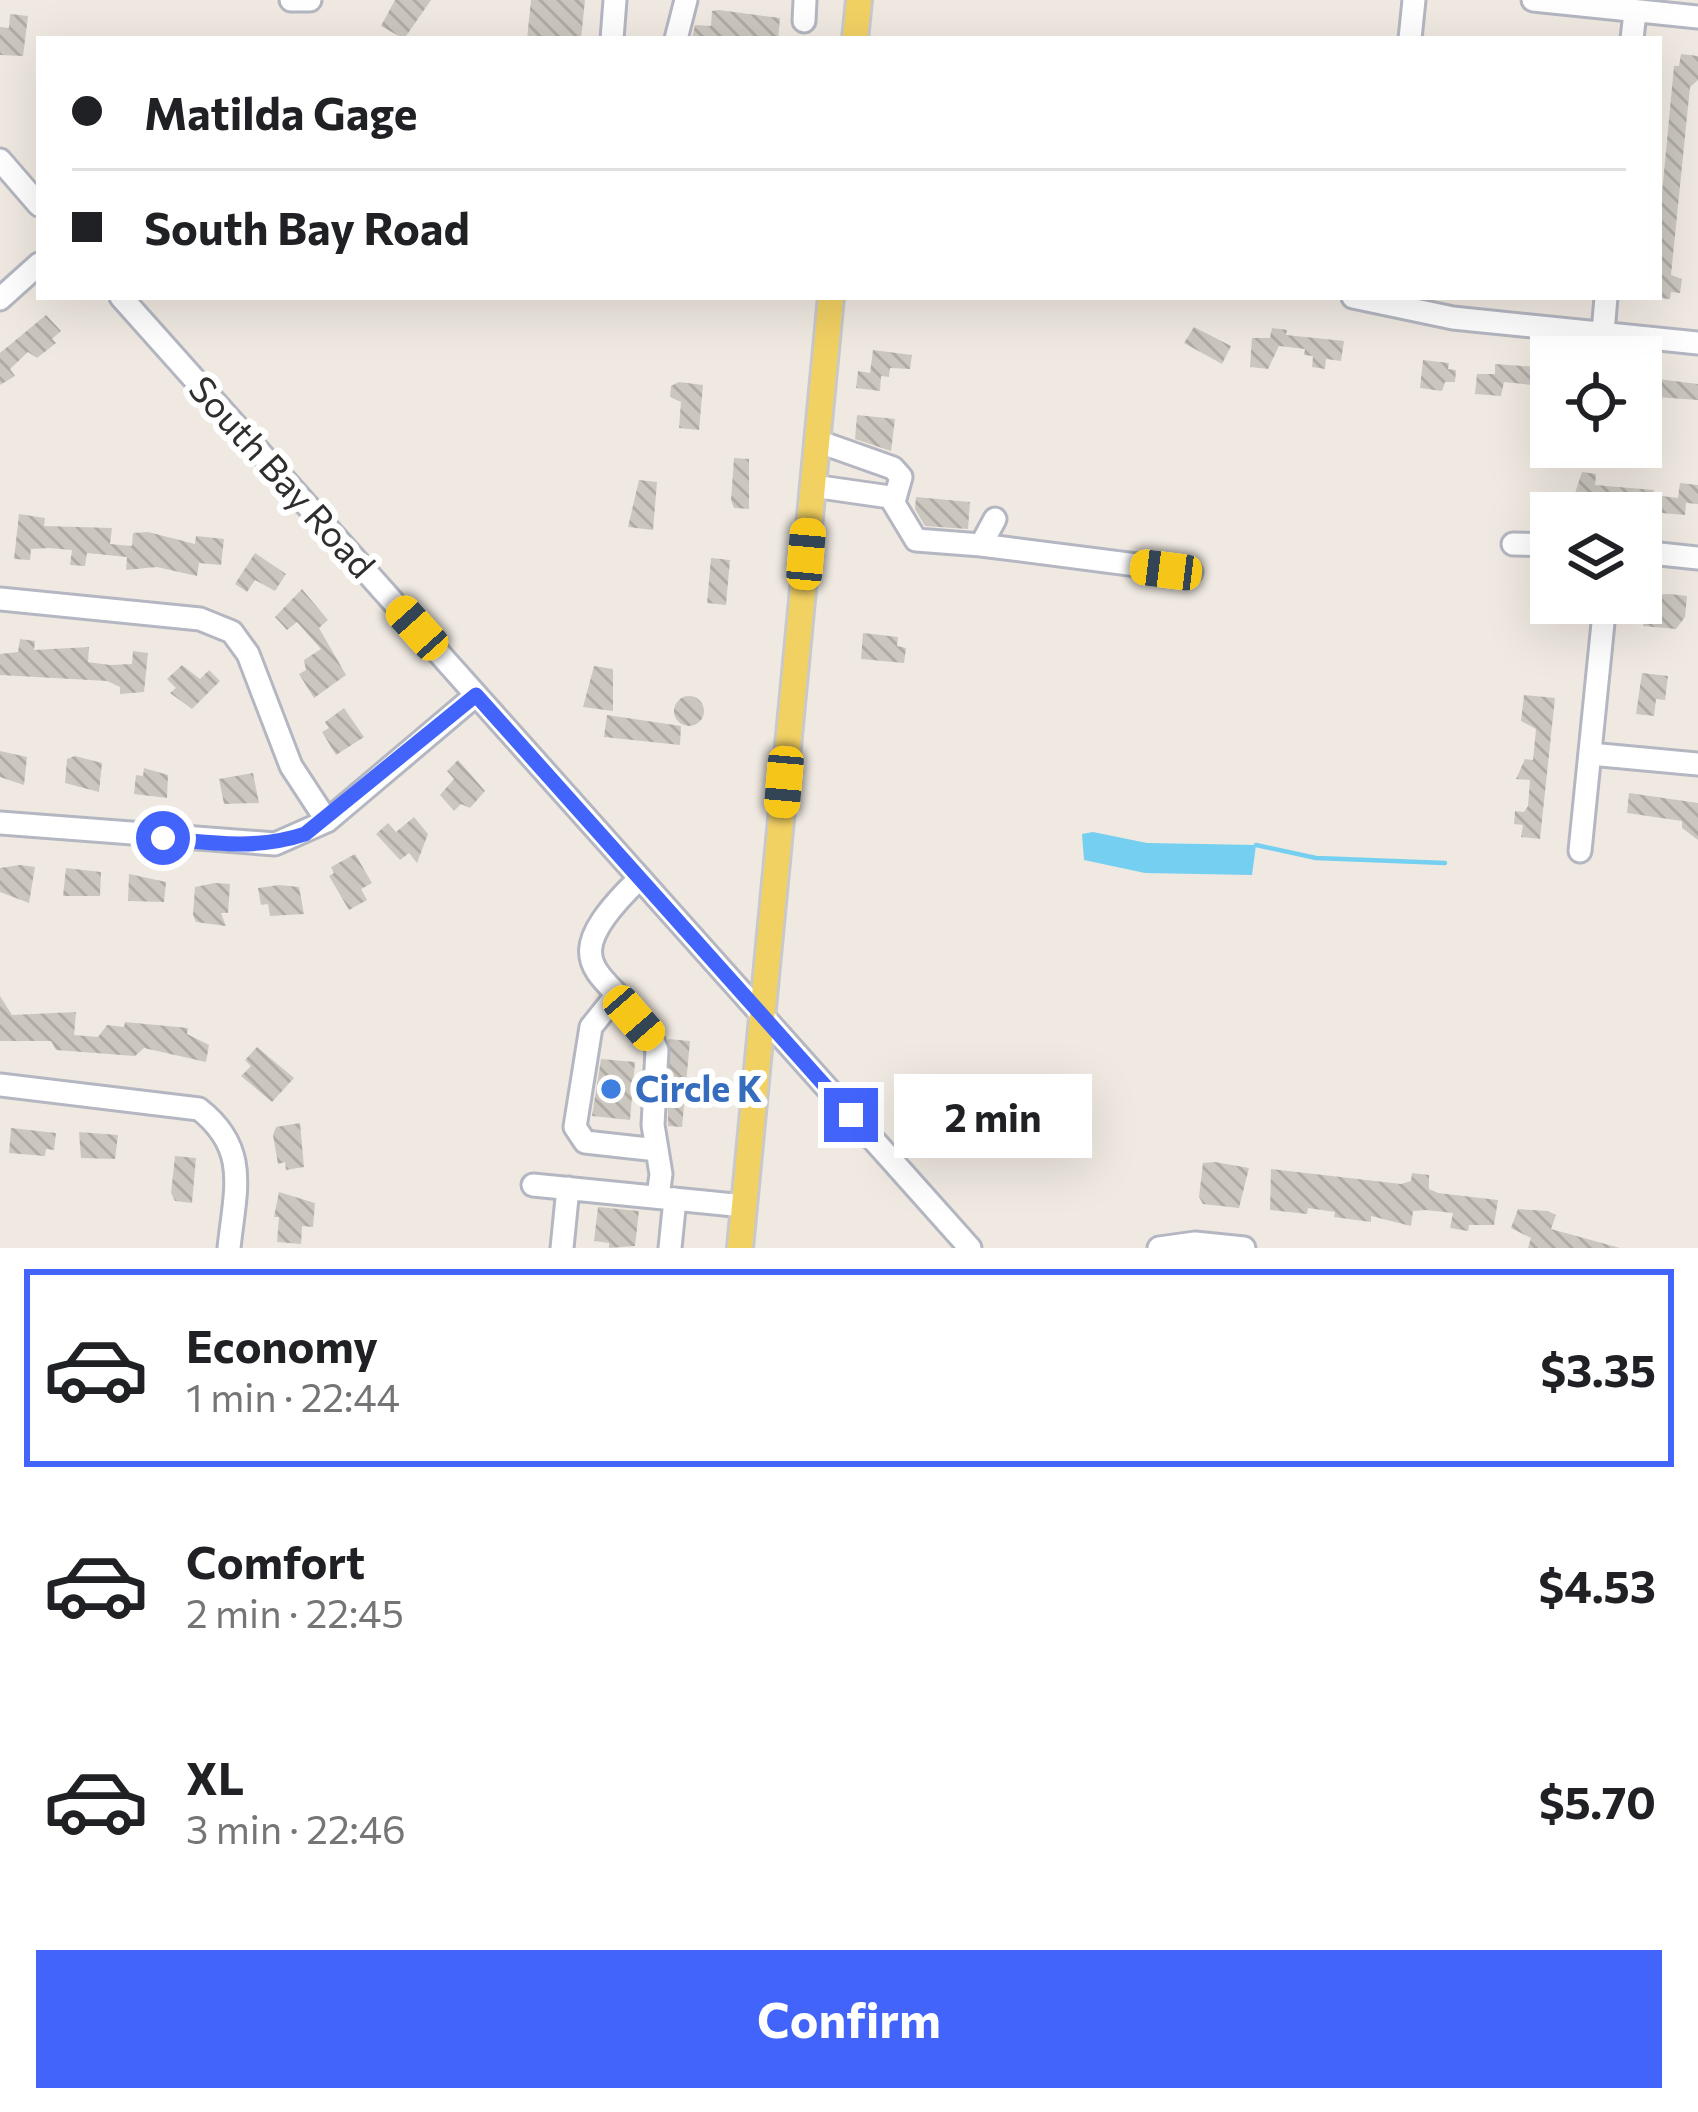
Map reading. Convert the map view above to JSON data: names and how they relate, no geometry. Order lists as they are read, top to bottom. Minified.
{"streets":{"street":["South Bay Road"]},"places":["Circle K"],"page":{"banner":["Matilda Gage","South Bay Road"],"bubble":"2 min","list":[{"name":"Economy","note":"1 min · 22:44","value":"$3.35"},{"name":"Comfort","note":"2 min · 22:45","value":"$4.53"},{"name":"XL","note":"3 min · 22:46","value":"$5.70"}],"buttons":"Confirm"}}
